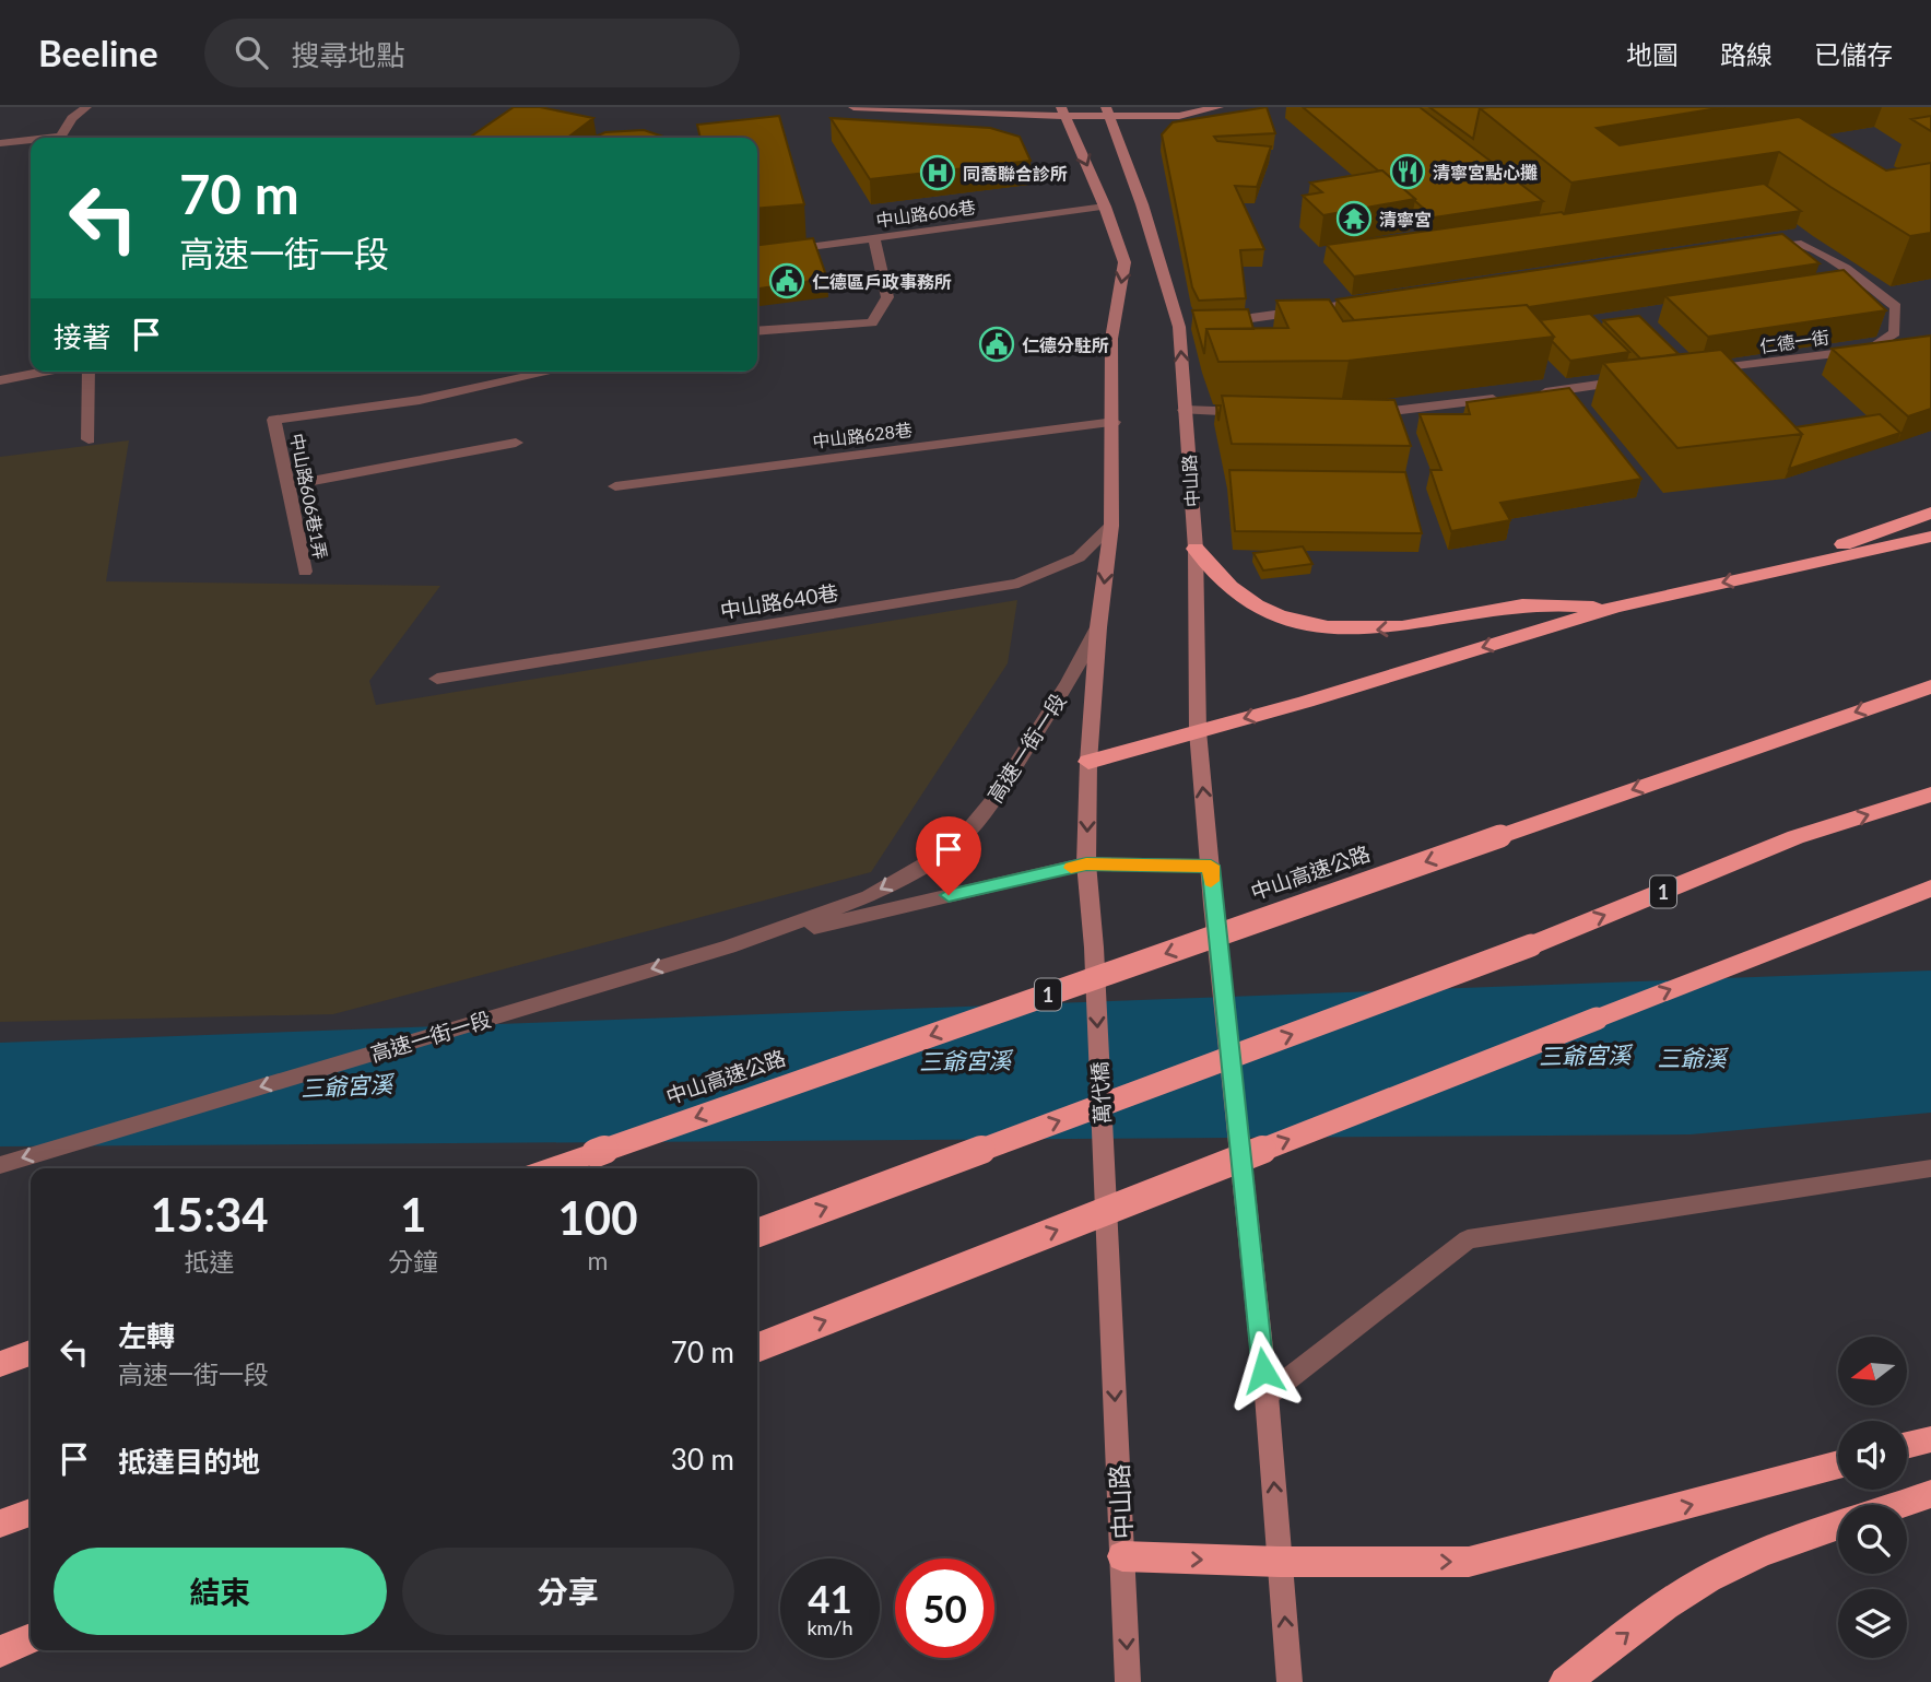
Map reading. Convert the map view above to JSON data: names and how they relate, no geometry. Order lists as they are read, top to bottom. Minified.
{"streets":{"highway":["中山高速公路","1"],"main road":["中山路","萬代橋"],"street":["中山路606巷","仁德一街","中山路628巷","中山路606巷1弄","中山路640巷","高速一街一段"]},"crossings":[["中山路","高速一街一段"],["中山路","萬代橋"],["高速一街一段","萬代橋"]],"one_way":["高速一街一段"],"water":["三爺宮溪","三爺溪"],"places":{"restaurant":["清寧宮點心攤"],"hospital":["同喬聯合診所"],"temple":["清寧宮"],"public building":["仁德區戶政事務所","仁德分駐所"]},"north":"left","page":{"header":"Beeline","search":"搜尋地點","nav":["地圖","路線","已儲存"],"turn":["70 m","高速一街一段"],"then":"接著","eta":["15:34","抵達","1","分鐘","100","m"],"list":[{"name":"左轉","note":"高速一街一段","value":"70 m"},{"name":"抵達目的地","value":"30 m"}],"buttons":["結束","分享"],"speed":"41 km/h","limit":"50"}}
